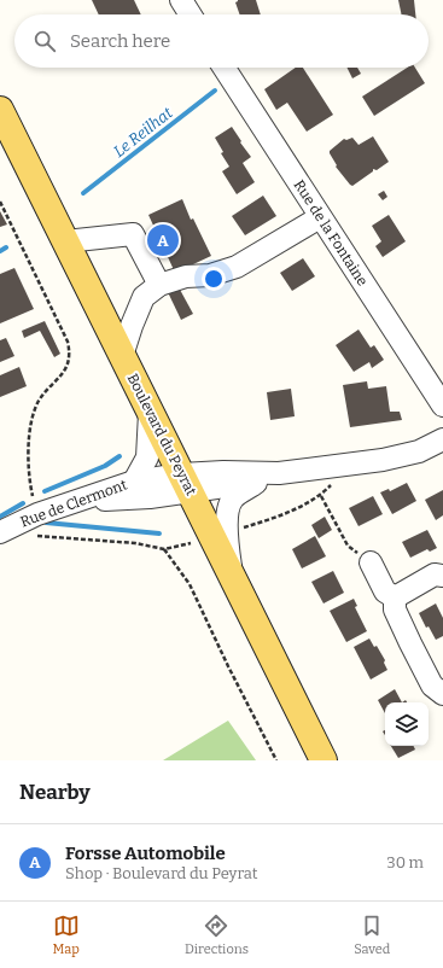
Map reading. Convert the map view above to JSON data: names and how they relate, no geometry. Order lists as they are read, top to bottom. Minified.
{"streets":{"main road":["Boulevard du Peyrat"],"street":["Rue de la Fontaine","Rue de Clermont"]},"crossings":[["Boulevard du Peyrat","Rue de Clermont"]],"water":["Le Reilhat"],"page":{"search":"Search here","pins":"A","heading":"Nearby","list":[{"mark":"A","name":"Forsse Automobile","note":"Shop · Boulevard du Peyrat","value":"30 m"}],"nav":["Map","Directions","Saved"]}}
